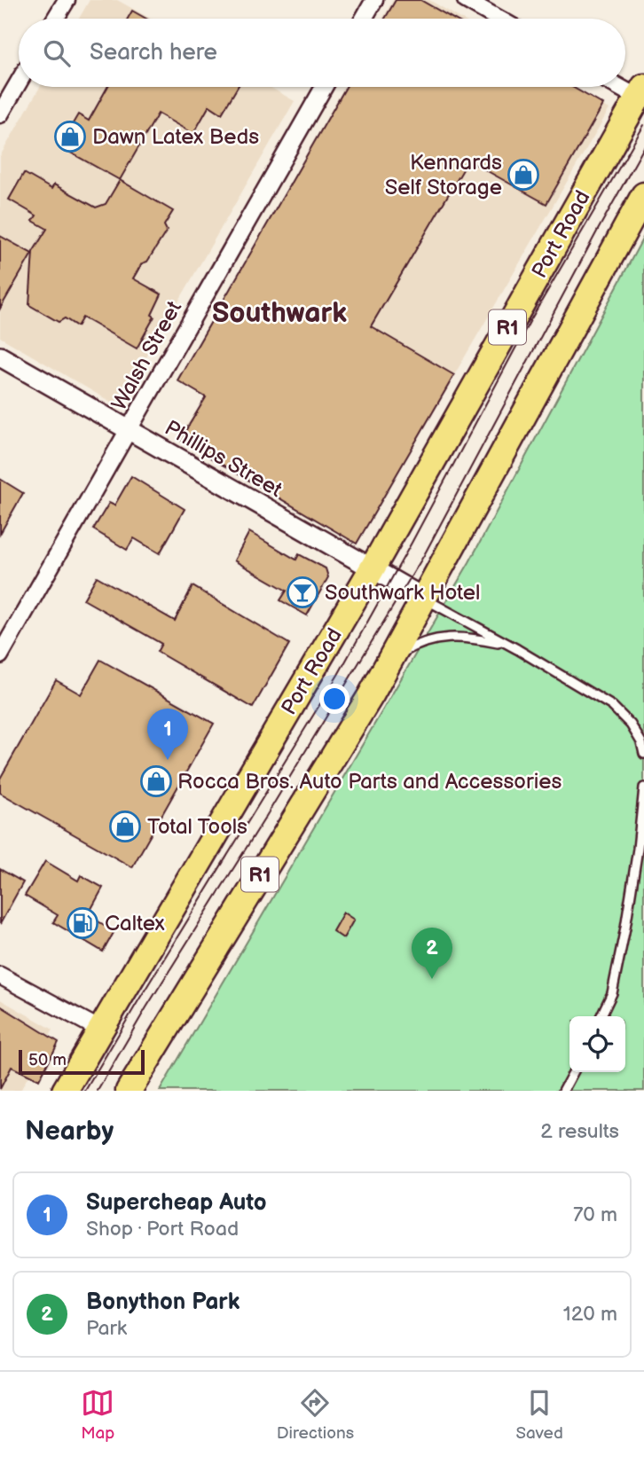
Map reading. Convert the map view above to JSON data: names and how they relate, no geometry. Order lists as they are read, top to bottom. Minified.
{"streets":{"highway":["Port Road","R1"],"street":["Walsh Street","Phillips Street"]},"crossings":[["Port Road","Phillips Street"],["R1","Phillips Street"],["Walsh Street","Phillips Street"]],"districts":["Southwark"],"places":{"shop":["Dawn Latex Beds","Kennards Self Storage","Rocca Bros. Auto Parts and Accessories","Total Tools"],"bar":["Southwark Hotel"],"fuel station":["Caltex"]},"scale_bar":"50 m","page":{"search":"Search here","pins":["1","2"],"scale":"50 m","heading":["Nearby","2 results"],"list":[{"mark":"1","name":"Supercheap Auto","note":"Shop · Port Road","value":"70 m"},{"mark":"2","name":"Bonython Park","note":"Park","value":"120 m"}],"nav":["Map","Directions","Saved"]}}
